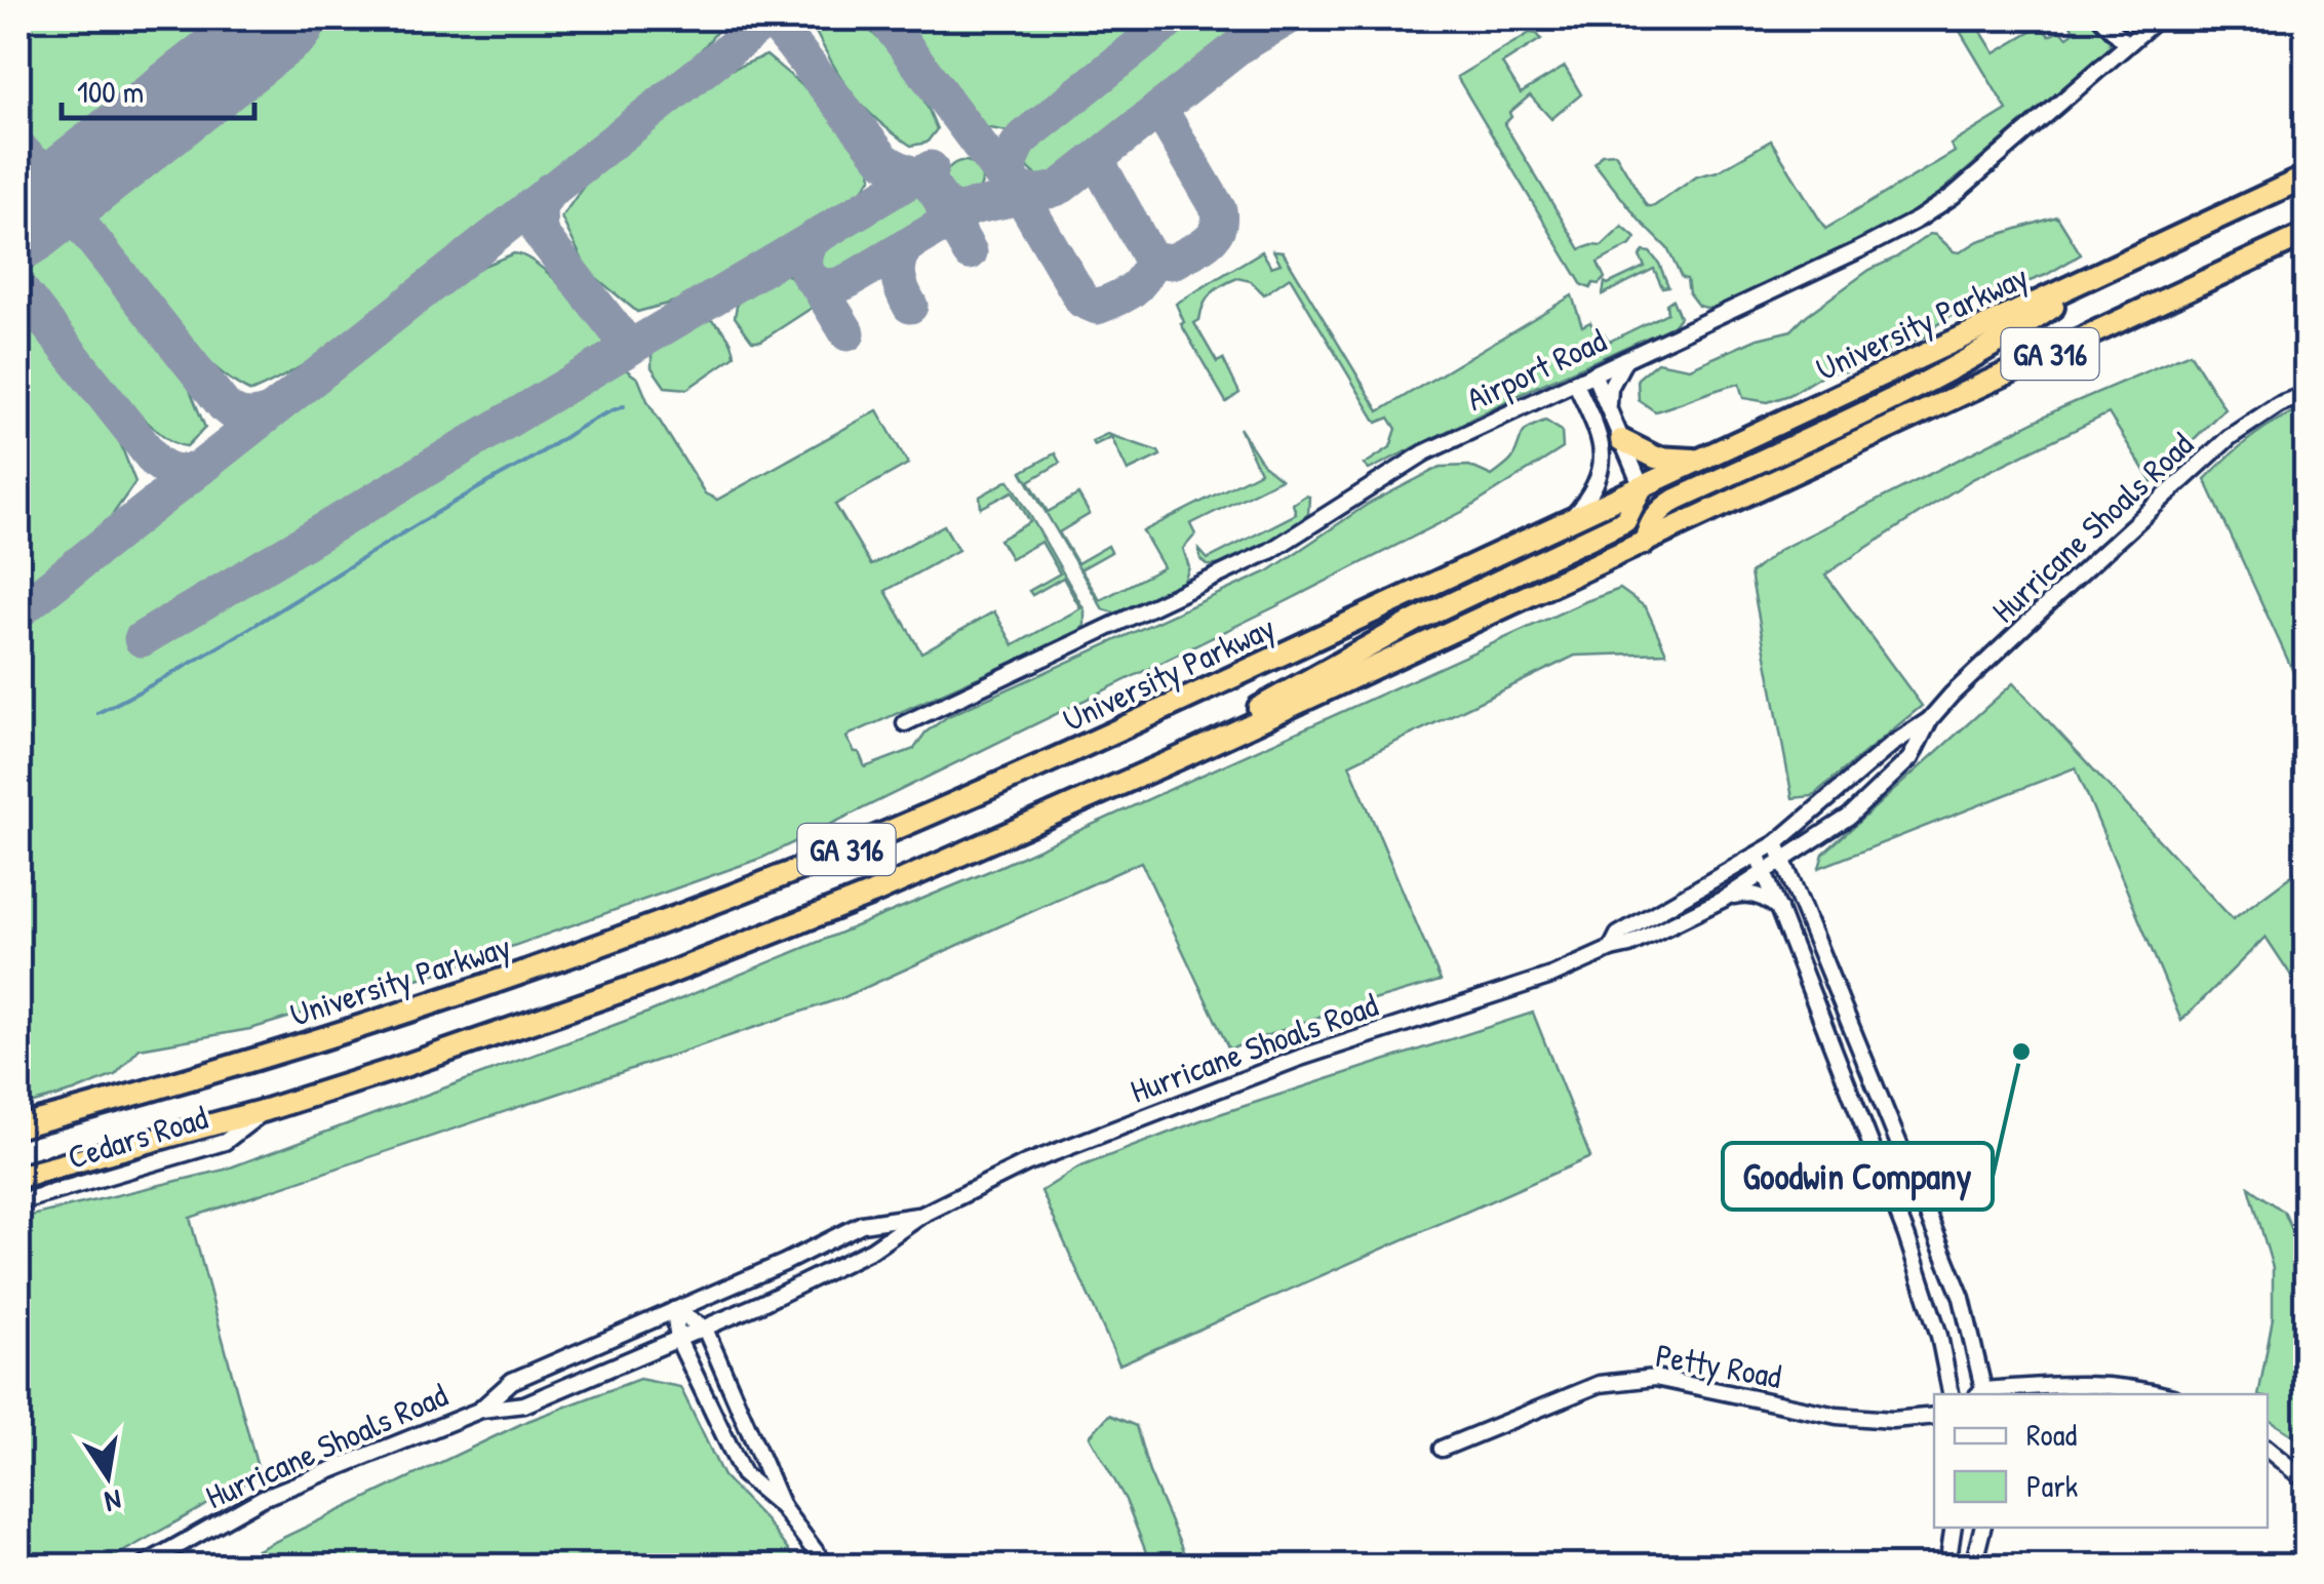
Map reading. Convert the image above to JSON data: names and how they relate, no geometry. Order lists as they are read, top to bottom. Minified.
{"streets":{"highway":["University Parkway","GA 316"],"street":["Airport Road","Hurricane Shoals Road","Cedars Road","Petty Road"]},"crossings":[["GA 316","Cedars Road"]],"places":["Goodwin Company"],"legend":["Road","Park"],"scale_bar":"100 m","north":"bottom"}
